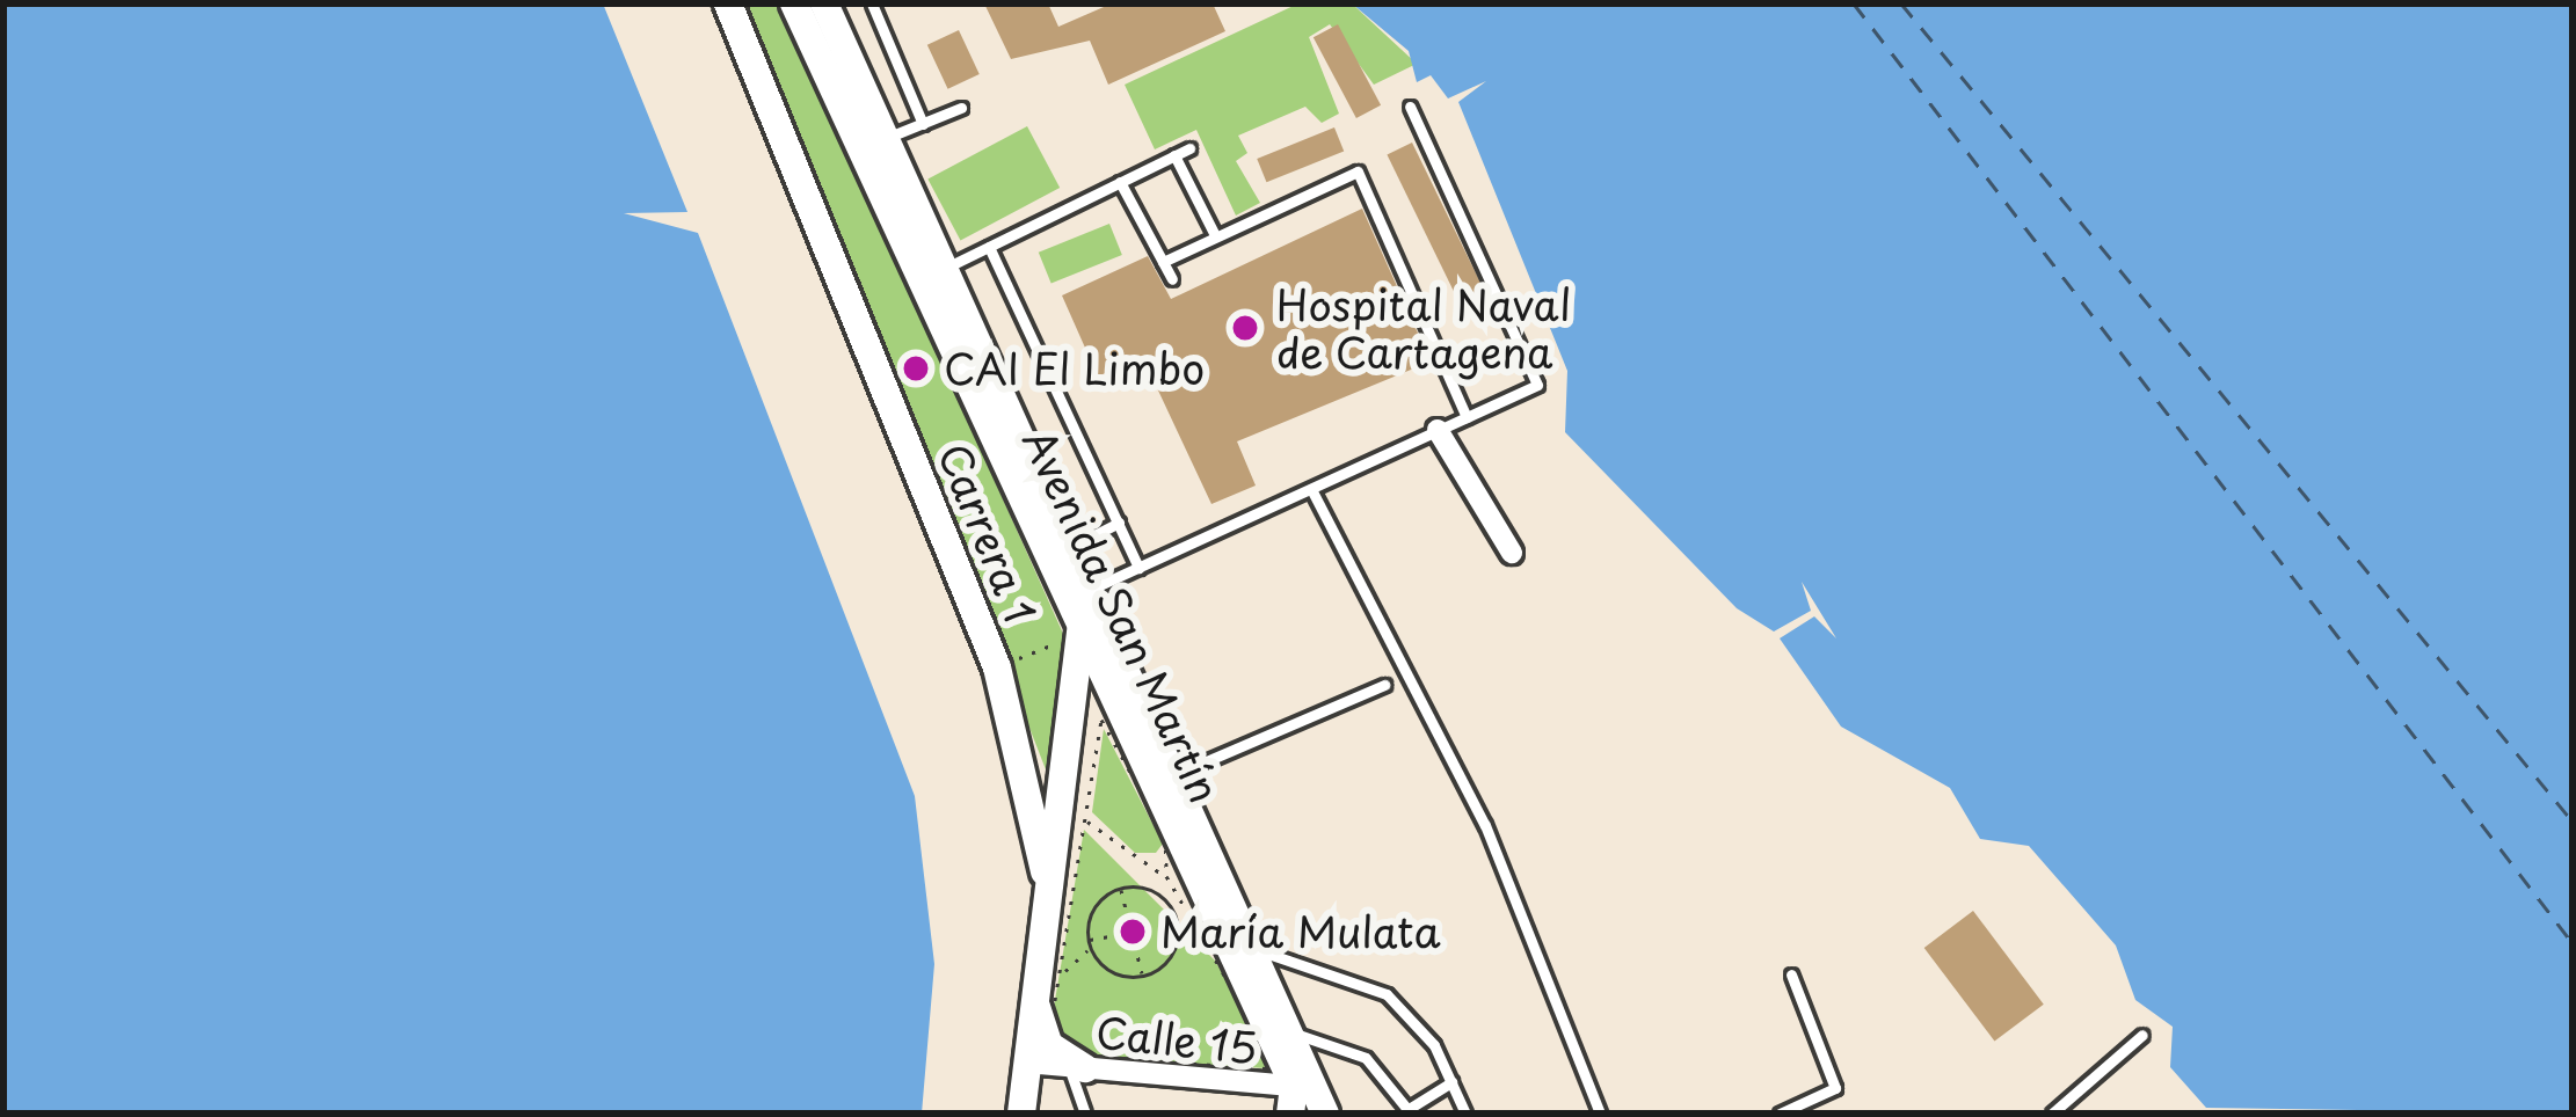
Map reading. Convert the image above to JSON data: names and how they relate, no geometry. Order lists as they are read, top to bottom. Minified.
{"streets":{"main road":["Carrera 1","Avenida San Martín"],"street":["Calle 15"]},"crossings":[["Carrera 1","Avenida San Martín"],["Carrera 1","Calle 15"],["Avenida San Martín","Calle 15"]],"places":["Hospital Naval de Cartagena","CAI El Limbo","María Mulata"]}
